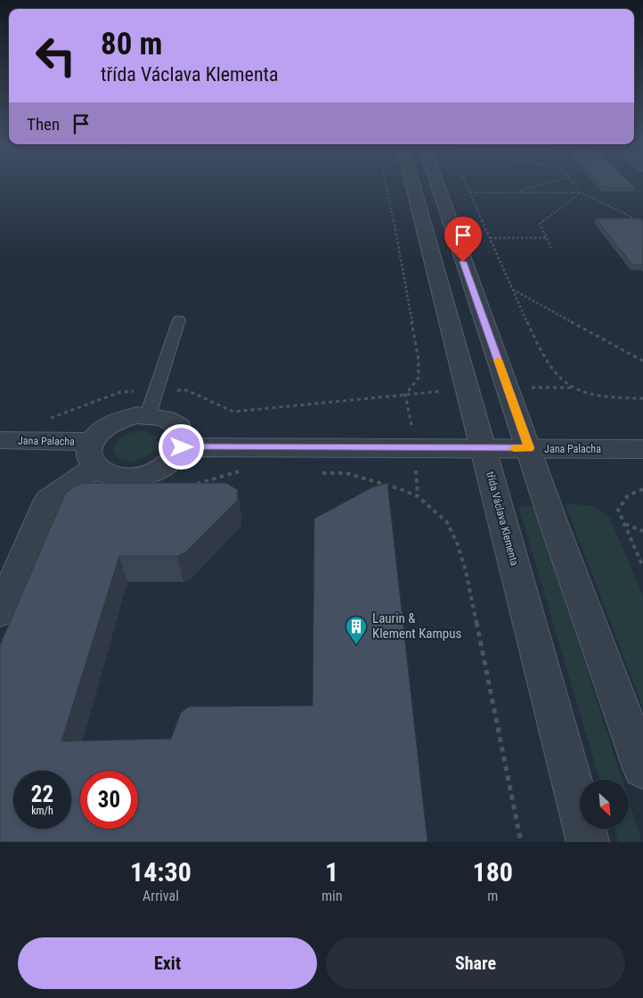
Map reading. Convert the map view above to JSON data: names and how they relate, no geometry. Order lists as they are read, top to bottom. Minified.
{"streets":{"street":["Jana Palacha","třída Václava Klementa"]},"crossings":[["Jana Palacha","třída Václava Klementa"]],"places":{"building":["Laurin & Klement Kampus"]},"north":"bottom right","page":{"turn":["80 m","třída Václava Klementa"],"then":"Then","speed":"22 km/h","limit":"30","eta":["14:30","Arrival","1","min","180","m"],"buttons":["Exit","Share"]}}
